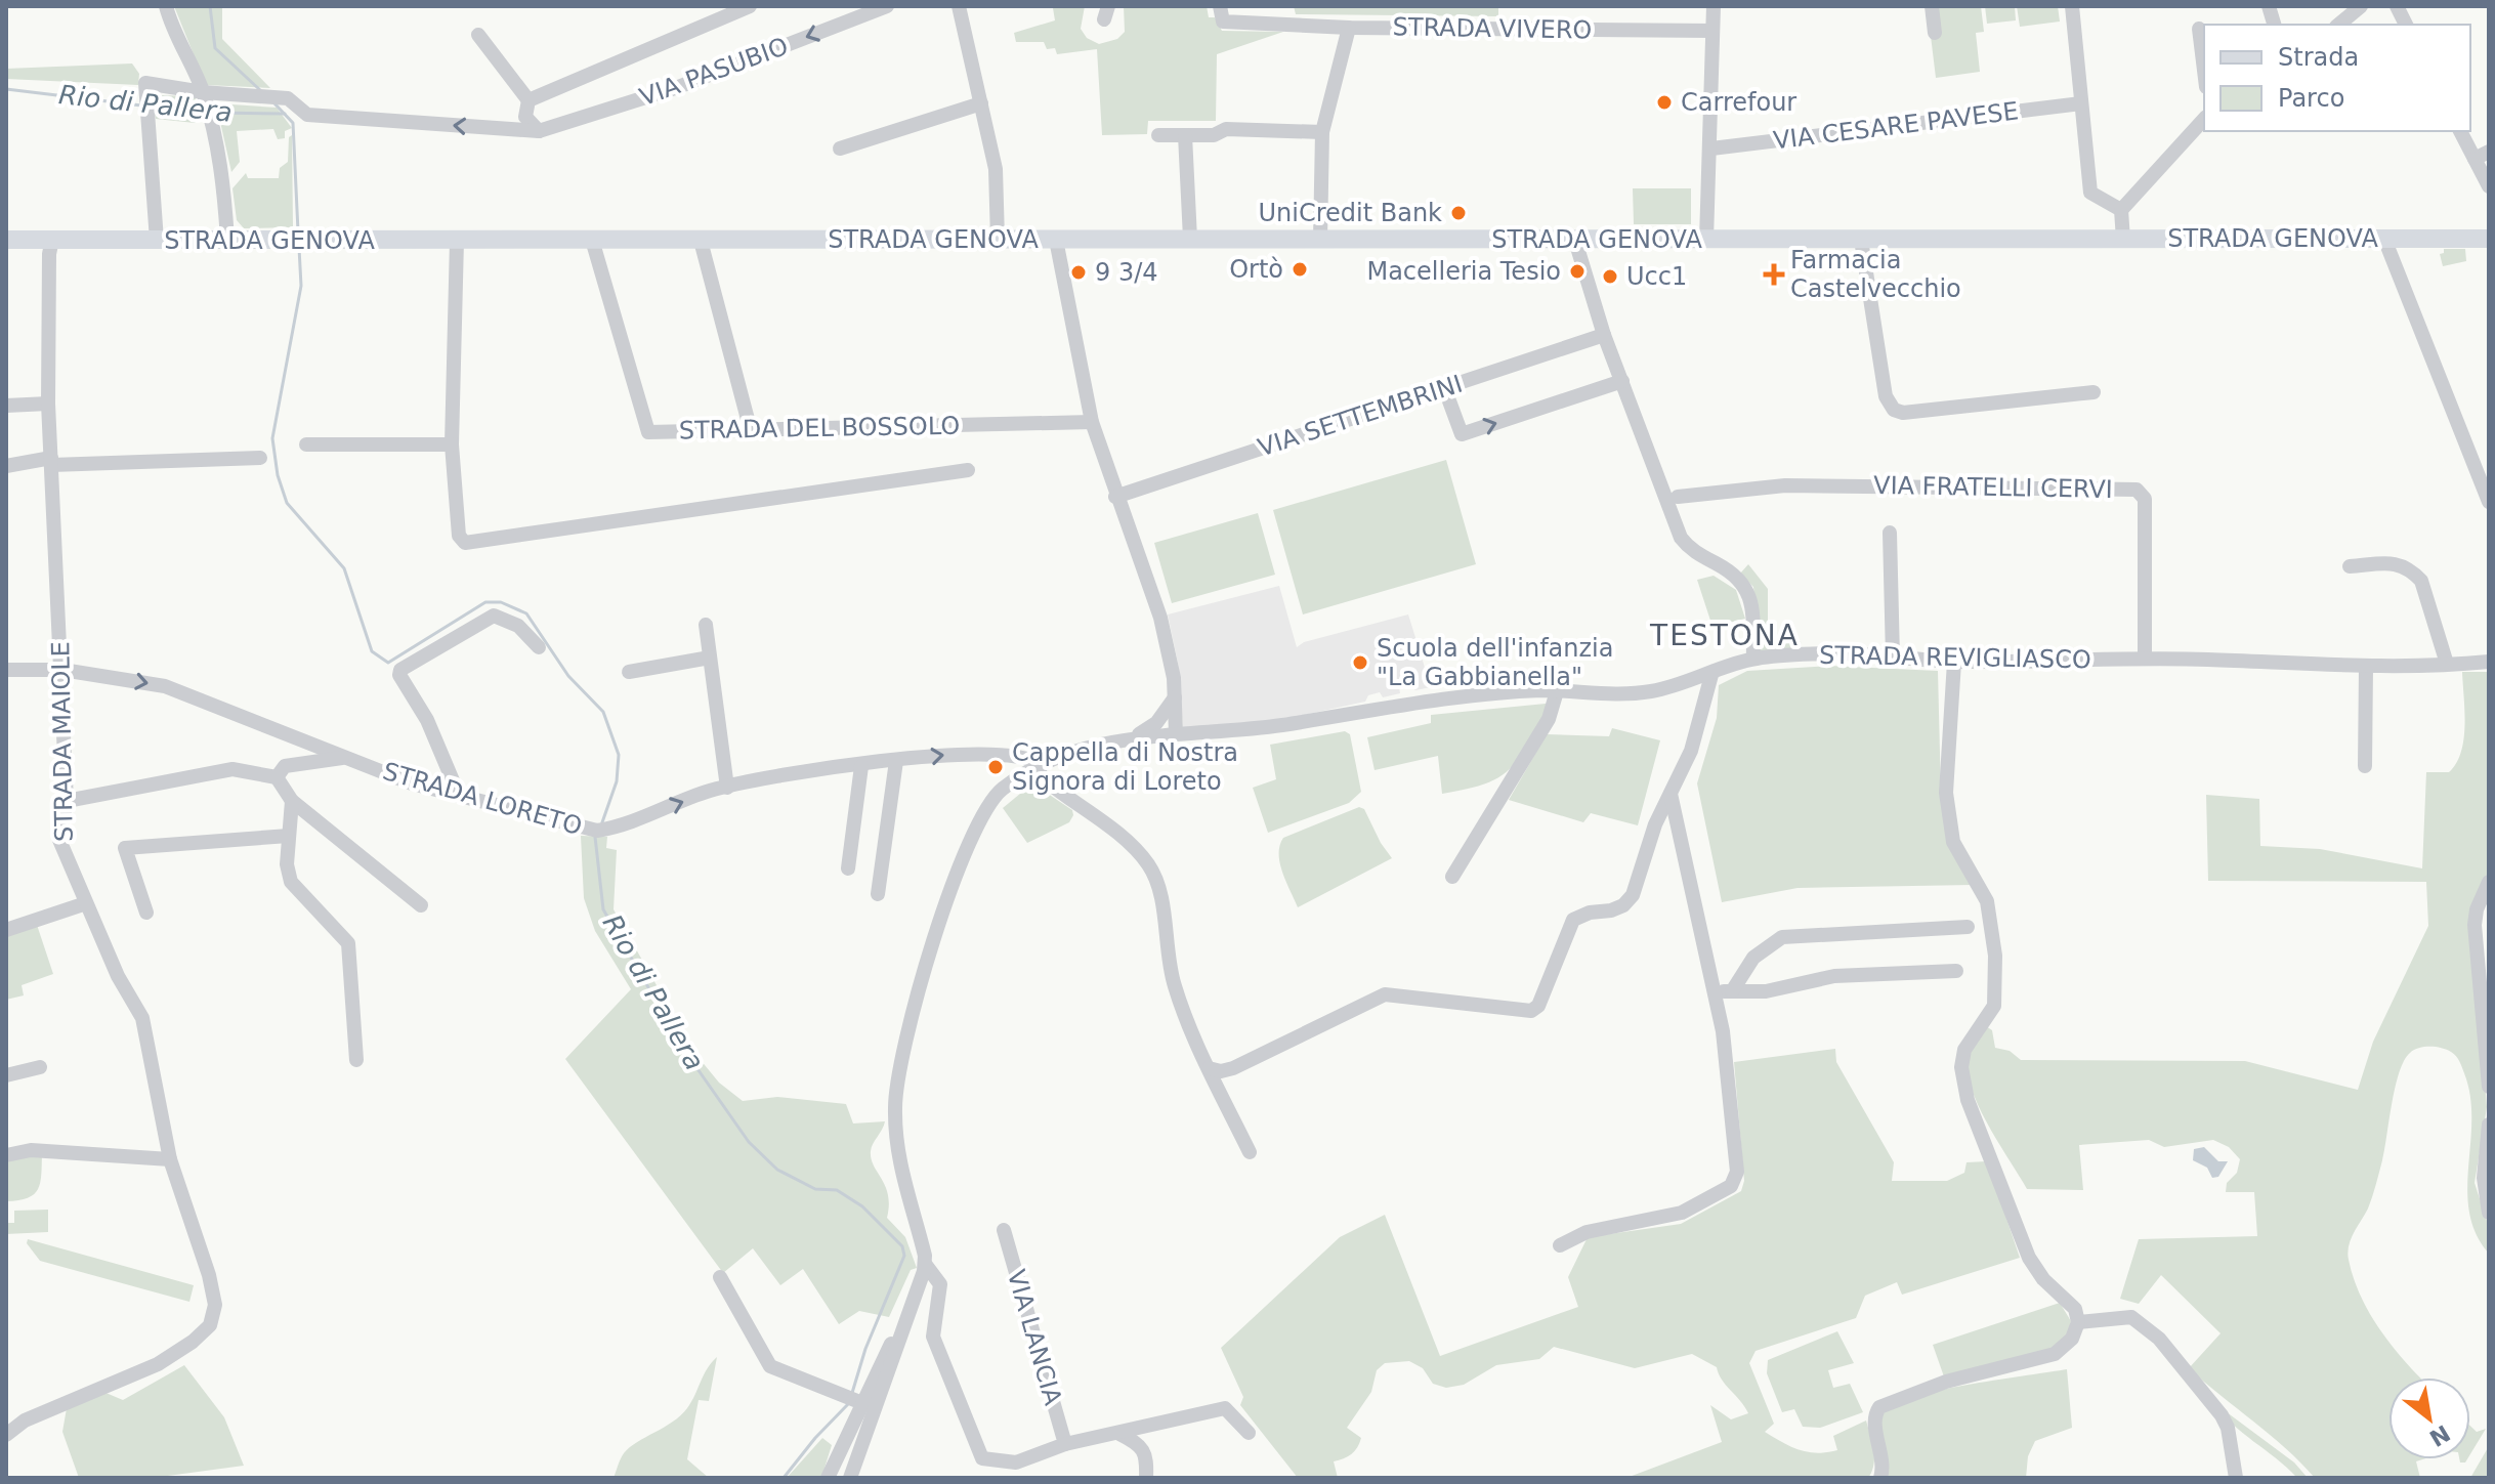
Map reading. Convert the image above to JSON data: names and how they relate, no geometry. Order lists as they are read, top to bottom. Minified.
{"streets":{"main road":["STRADA GENOVA"],"street":["STRADA VIVERO","VIA PASUBIO","VIA CESARE PAVESE","VIA SETTEMBRINI","STRADA DEL BOSSOLO","VIA FRATELLI CERVI","STRADA REVIGLIASCO","STRADA MAIOLE","STRADA LORETO","VIA LANCIA"]},"crossings":[["VIA PASUBIO","STRADA GENOVA"],["STRADA GENOVA","STRADA DEL BOSSOLO"],["STRADA GENOVA","STRADA MAIOLE"],["VIA FRATELLI CERVI","STRADA REVIGLIASCO"],["STRADA REVIGLIASCO","STRADA LORETO"],["STRADA MAIOLE","STRADA LORETO"]],"one_way":["STRADA LORETO"],"districts":["TESTONA"],"water":["Rio di Pallera"],"places":{"other":["Carrefour","UniCredit Bank","Ortò","Macelleria Tesio","9 3/4","Ucc1","Scuola dell'infanzia \"La Gabbianella\"","Cappella di Nostra Signora di Loreto"],"health":["Farmacia Castelvecchio"]},"legend":["Strada","Parco"],"north":"bottom right"}
